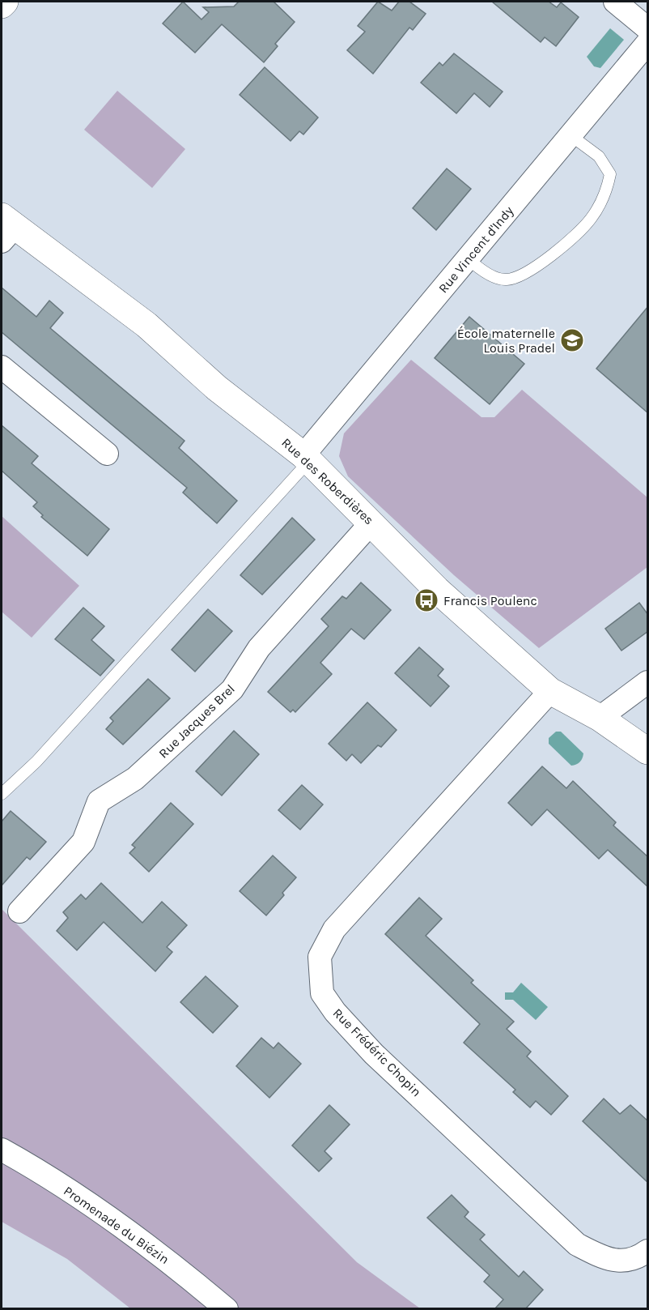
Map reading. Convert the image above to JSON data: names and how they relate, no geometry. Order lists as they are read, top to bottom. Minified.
{"streets":{"street":["Rue Vincent d'Indy","Rue des Roberdières","Rue Jacques Brel","Rue Frédéric Chopin","Promenade du Biézin"]},"crossings":[["Rue Vincent d'Indy","Rue des Roberdières"],["Rue des Roberdières","Rue Jacques Brel"],["Rue des Roberdières","Rue Frédéric Chopin"]],"places":{"school or university":["École maternelle Louis Pradel"],"bus stop":["Francis Poulenc"]}}
